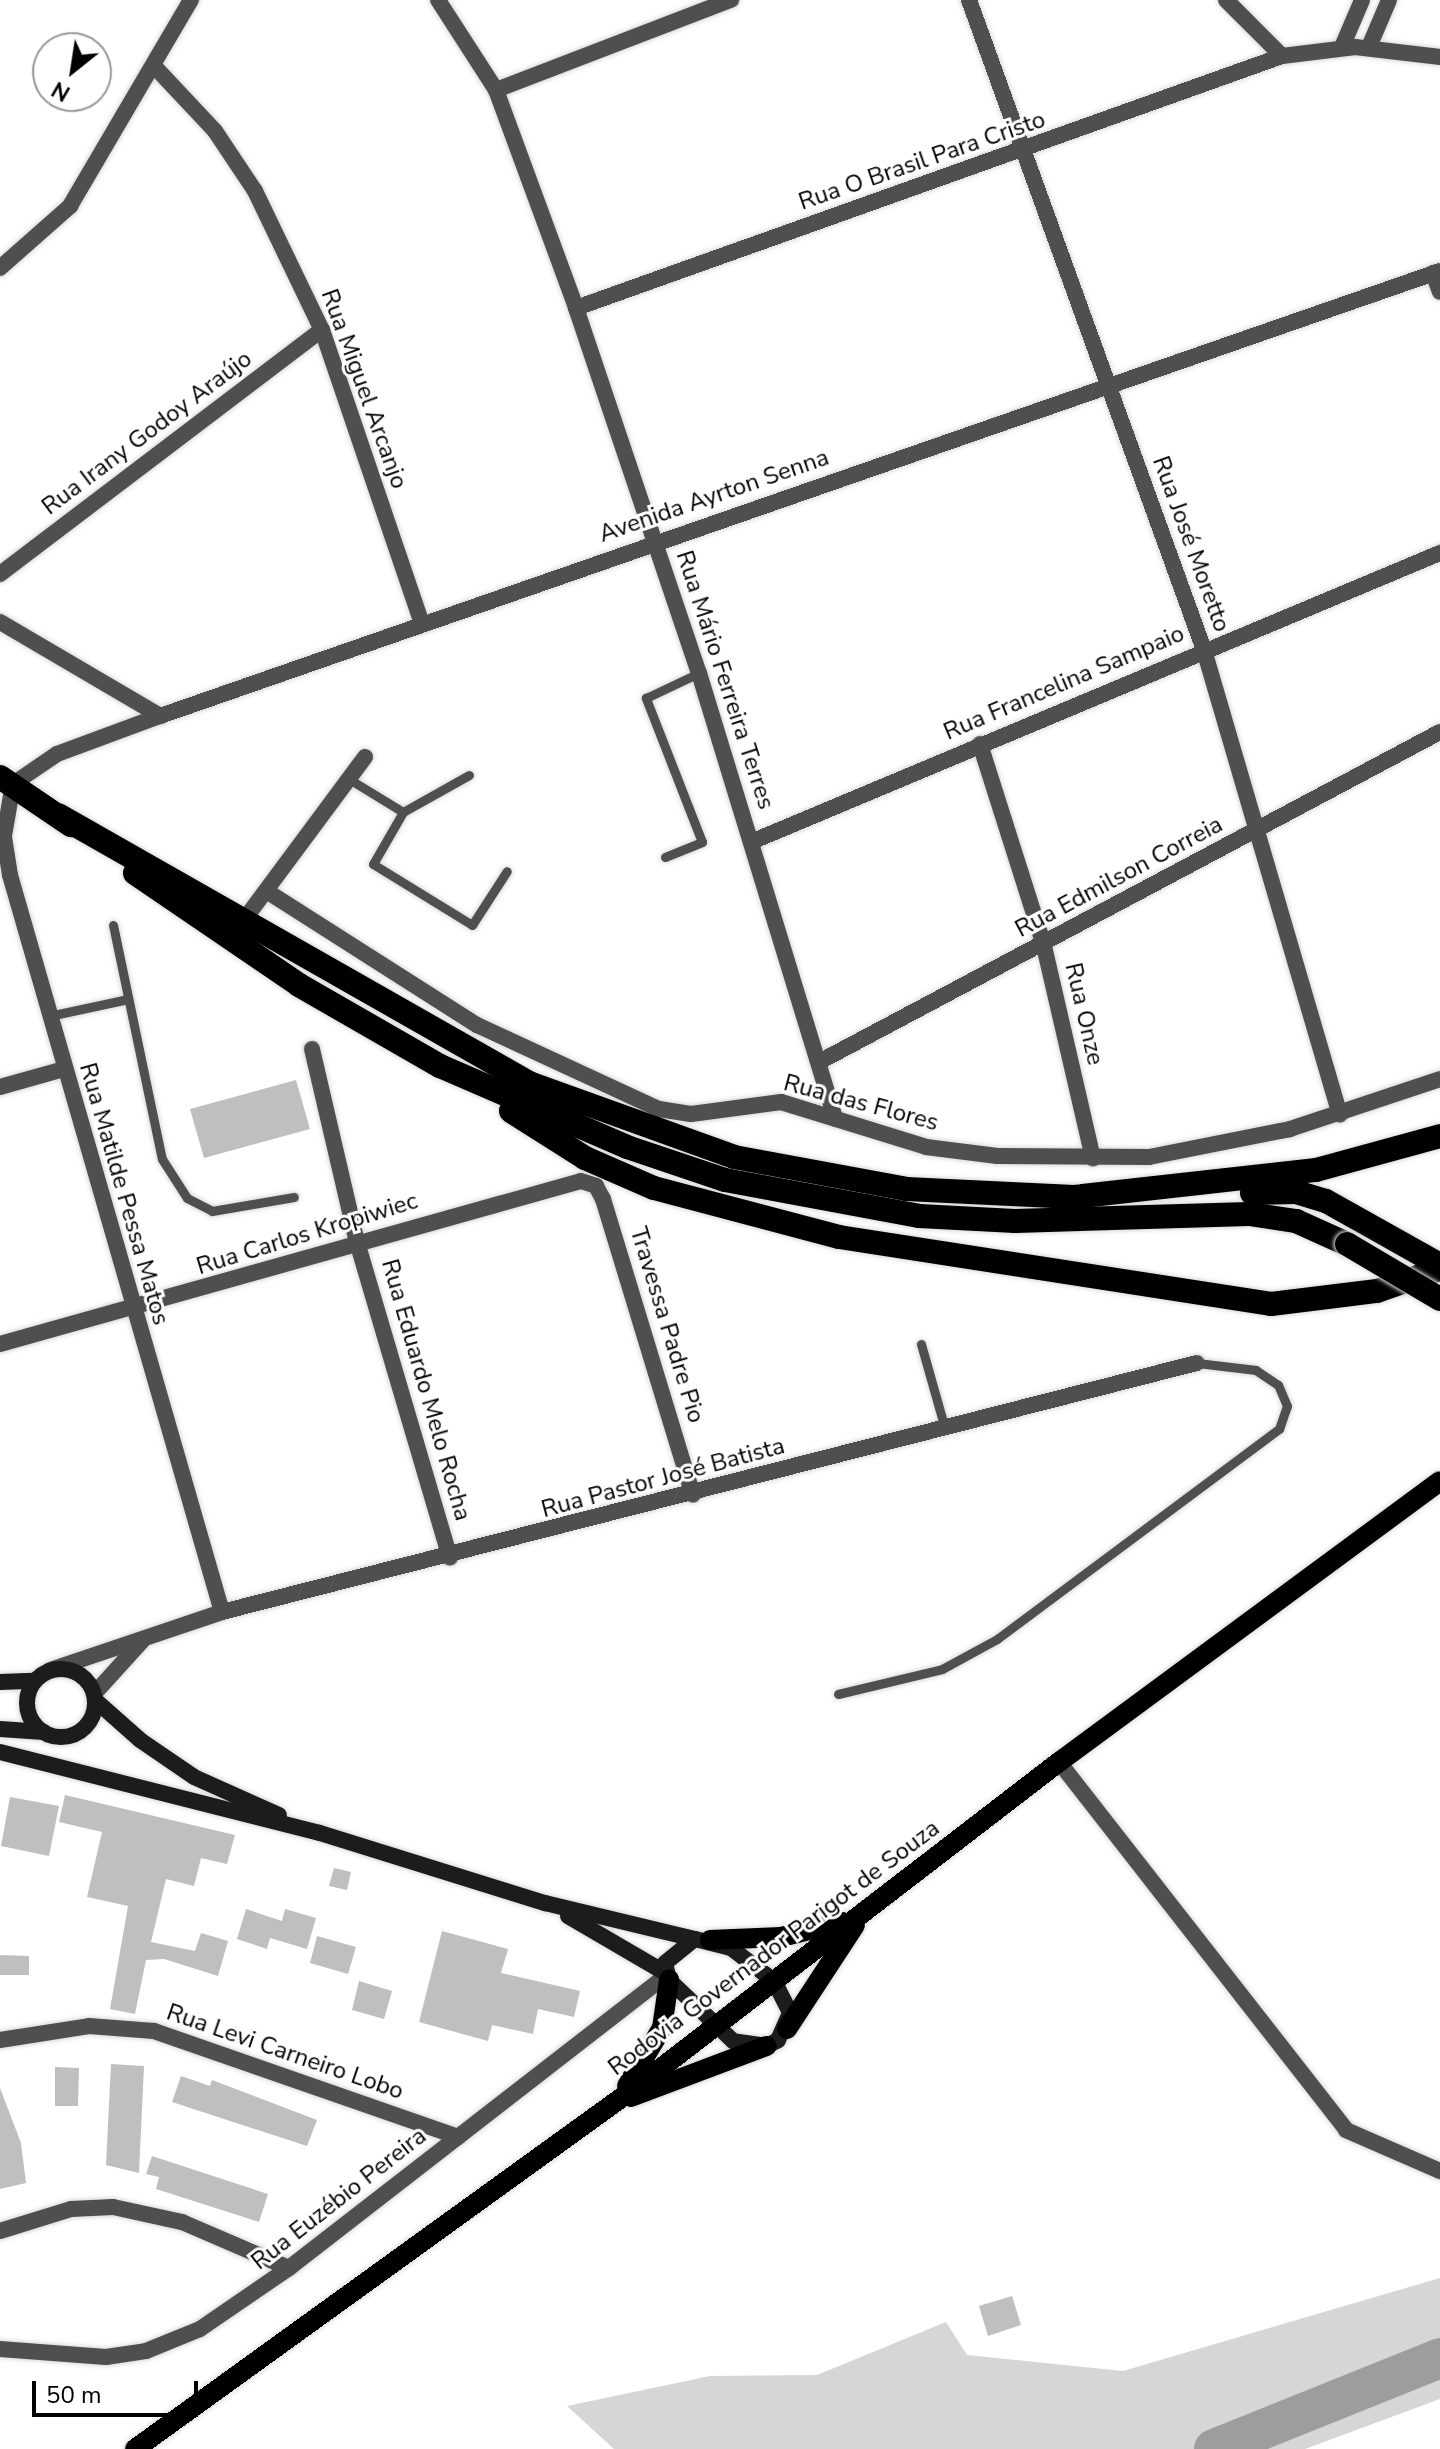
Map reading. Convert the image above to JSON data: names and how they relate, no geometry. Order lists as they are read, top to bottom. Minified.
{"streets":{"main road":["Rodovia Governador Parigot de Souza"],"street":["Rua O Brasil Para Cristo","Rua Miguel Arcanjo","Rua Irany Godoy Araújo","Avenida Ayrton Senna","Rua José Moretto","Rua Mário Ferreira Terres","Rua Francelina Sampaio","Rua Edmilson Correia","Rua Onze","Rua das Flores","Rua Matilde Pessa Matos","Rua Carlos Kropiwiec","Travessa Padre Pio","Rua Eduardo Melo Rocha","Rua Pastor José Batista","Rua Levi Carneiro Lobo","Rua Euzébio Pereira"]},"crossings":[["Rua O Brasil Para Cristo","Rua José Moretto"],["Rua O Brasil Para Cristo","Rua Mário Ferreira Terres"],["Rua Miguel Arcanjo","Rua Irany Godoy Araújo"],["Rua Miguel Arcanjo","Avenida Ayrton Senna"],["Avenida Ayrton Senna","Rua José Moretto"],["Avenida Ayrton Senna","Rua Mário Ferreira Terres"],["Avenida Ayrton Senna","Rua Matilde Pessa Matos"],["Rua José Moretto","Rua Francelina Sampaio"],["Rua José Moretto","Rua Edmilson Correia"],["Rua José Moretto","Rua das Flores"],["Rua Mário Ferreira Terres","Rua Francelina Sampaio"],["Rua Mário Ferreira Terres","Rua Edmilson Correia"],["Rua Mário Ferreira Terres","Rua das Flores"],["Rua Francelina Sampaio","Rua Onze"],["Rua Edmilson Correia","Rua Onze"],["Rua Onze","Rua das Flores"],["Rua Matilde Pessa Matos","Rua Carlos Kropiwiec"],["Rua Matilde Pessa Matos","Rua Pastor José Batista"],["Rua Carlos Kropiwiec","Travessa Padre Pio"],["Rua Carlos Kropiwiec","Rua Eduardo Melo Rocha"],["Travessa Padre Pio","Rua Pastor José Batista"],["Rua Eduardo Melo Rocha","Rua Pastor José Batista"],["Rua Levi Carneiro Lobo","Rua Euzébio Pereira"]],"scale_bar":"50 m","north":"bottom left"}
